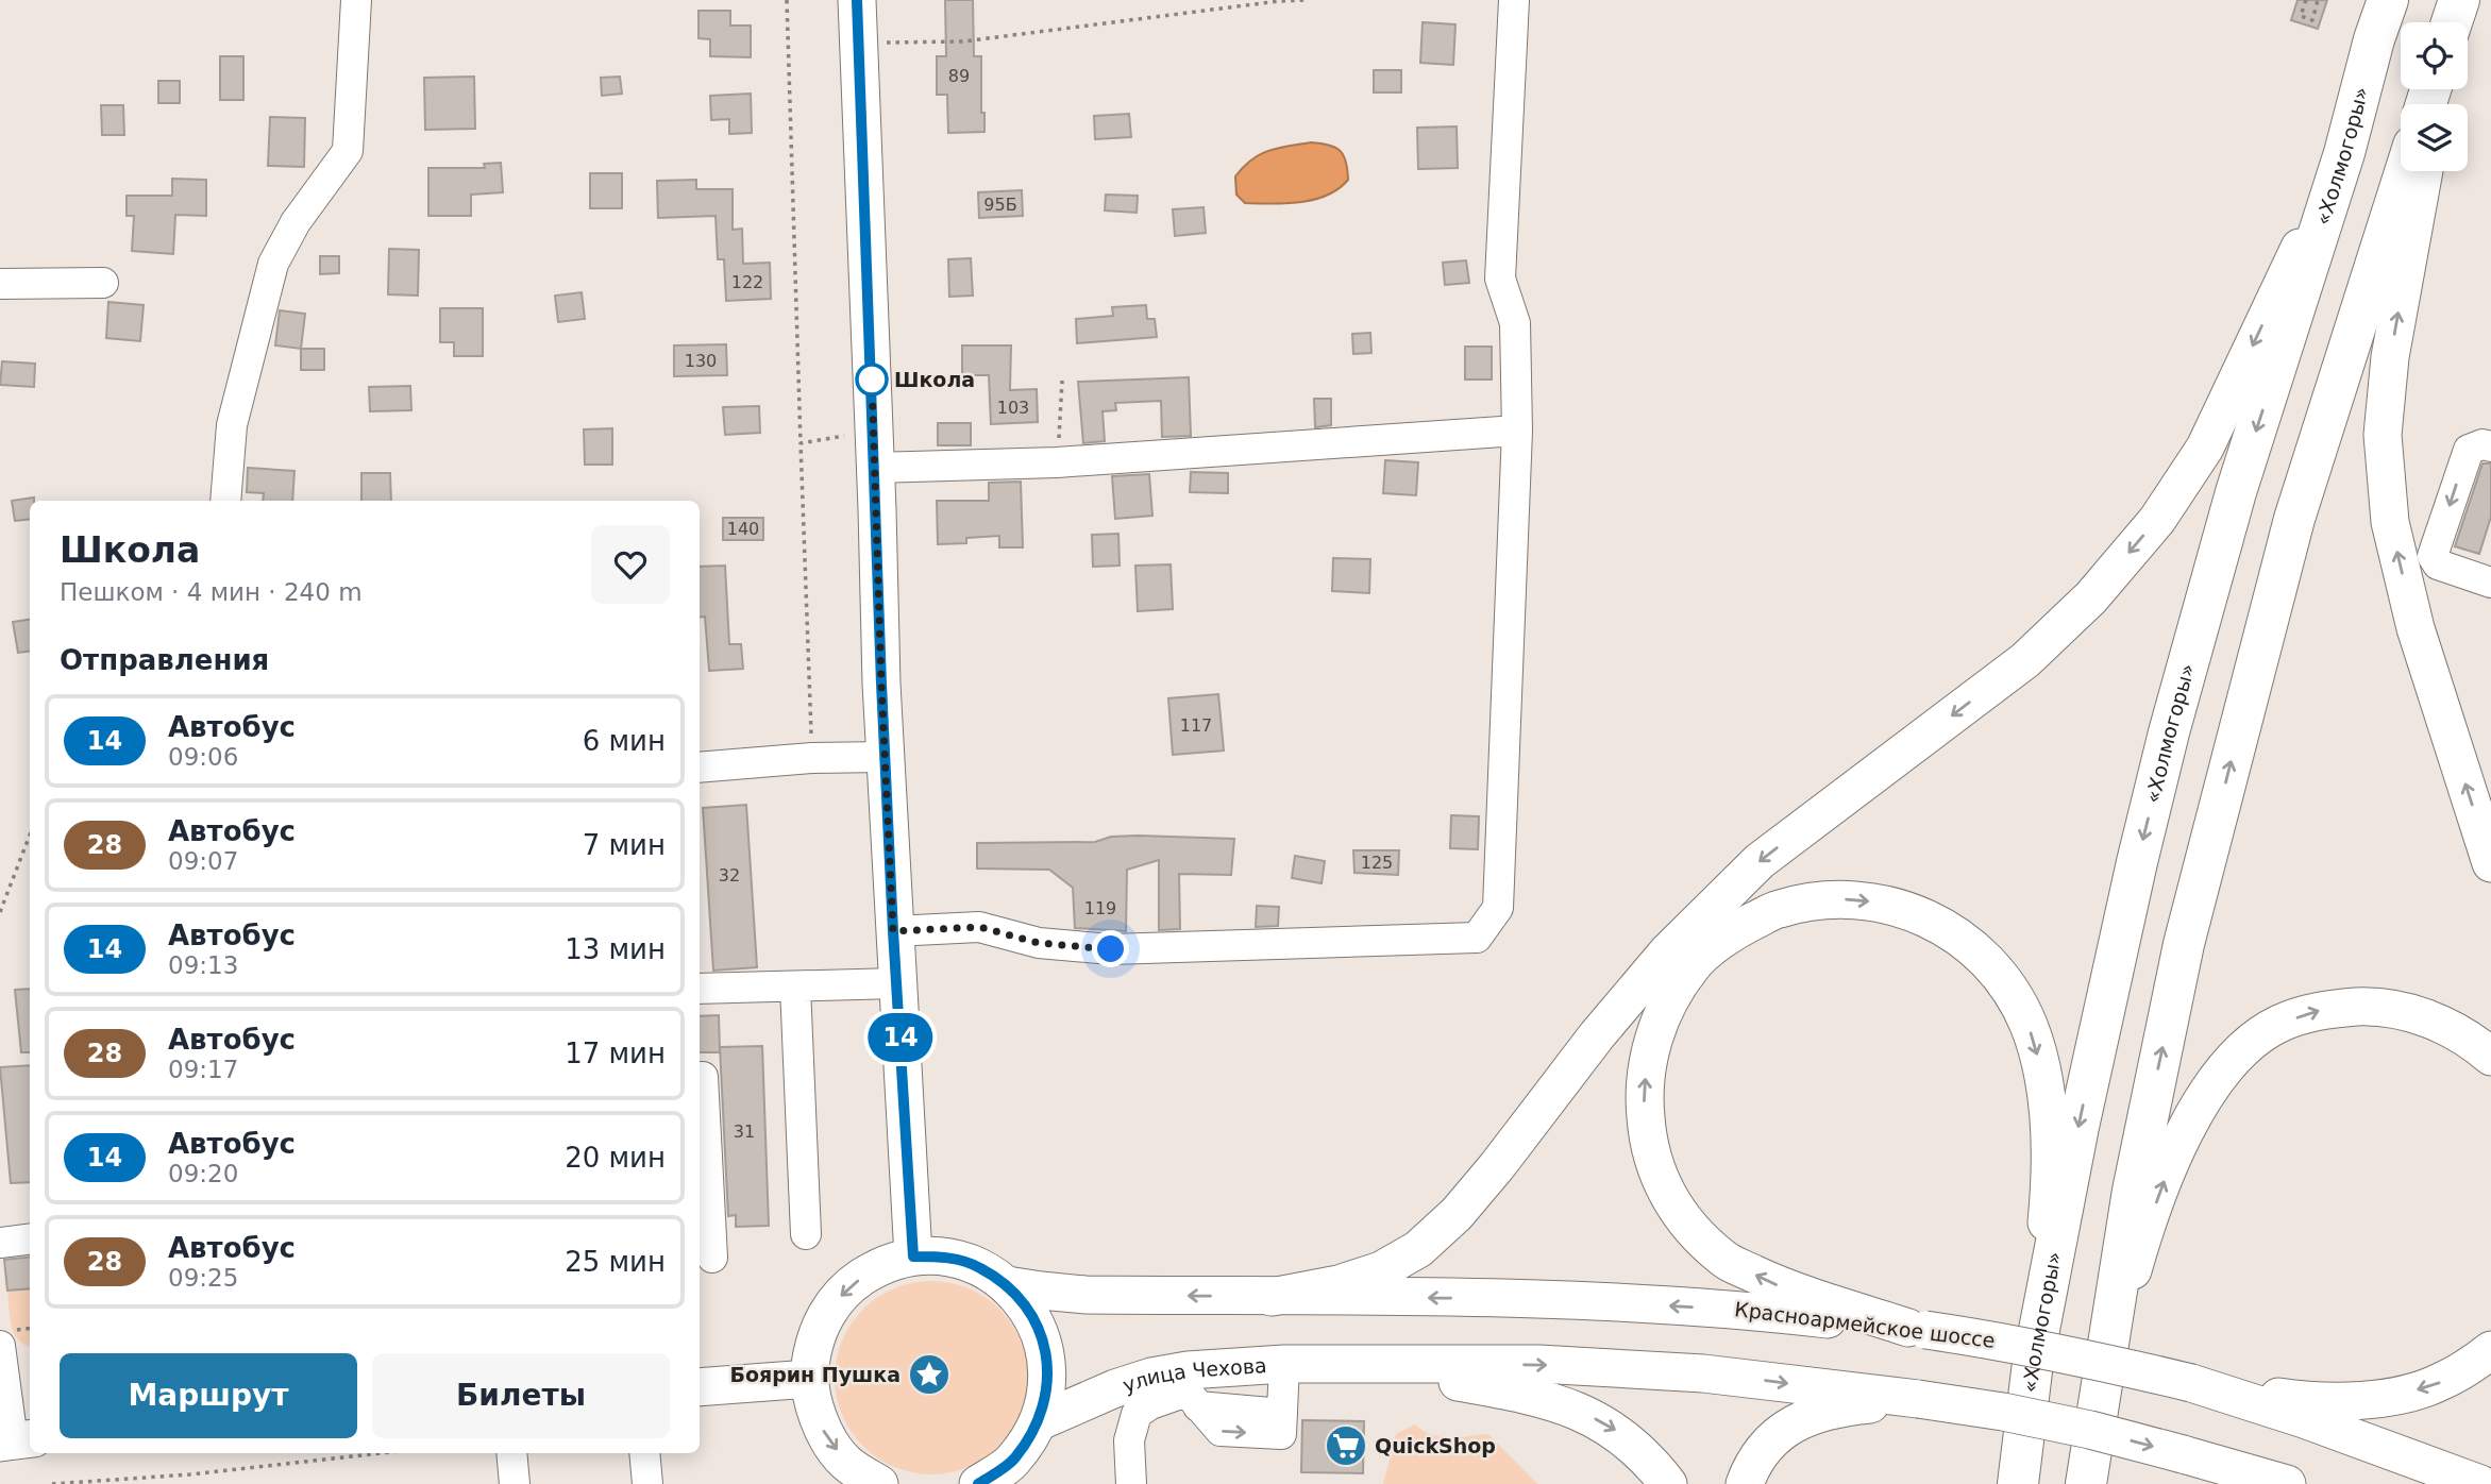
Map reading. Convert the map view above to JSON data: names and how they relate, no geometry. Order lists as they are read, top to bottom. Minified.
{"streets":{"highway":["«Холмогоры»"],"main road":["Красноармейское шоссе","улица Чехова"]},"places":{"other":["Школа"],"place":["Боярин Пушка"],"supermarket":["QuickShop"]},"lines":["bus line 14"],"house_numbers":["89","95Б","122","130","103","140","117","125","32","119","31"],"page":{"on_map":"14","heading":[["Школа","Пешком · 4 мин · 240 m"],"Отправления"],"list":[{"mark":"14","name":"Автобус","note":"09:06","value":"6 мин"},{"mark":"28","name":"Автобус","note":"09:07","value":"7 мин"},{"mark":"14","name":"Автобус","note":"09:13","value":"13 мин"},{"mark":"28","name":"Автобус","note":"09:17","value":"17 мин"},{"mark":"14","name":"Автобус","note":"09:20","value":"20 мин"},{"mark":"28","name":"Автобус","note":"09:25","value":"25 мин"}],"buttons":["Маршрут","Билеты"]}}
